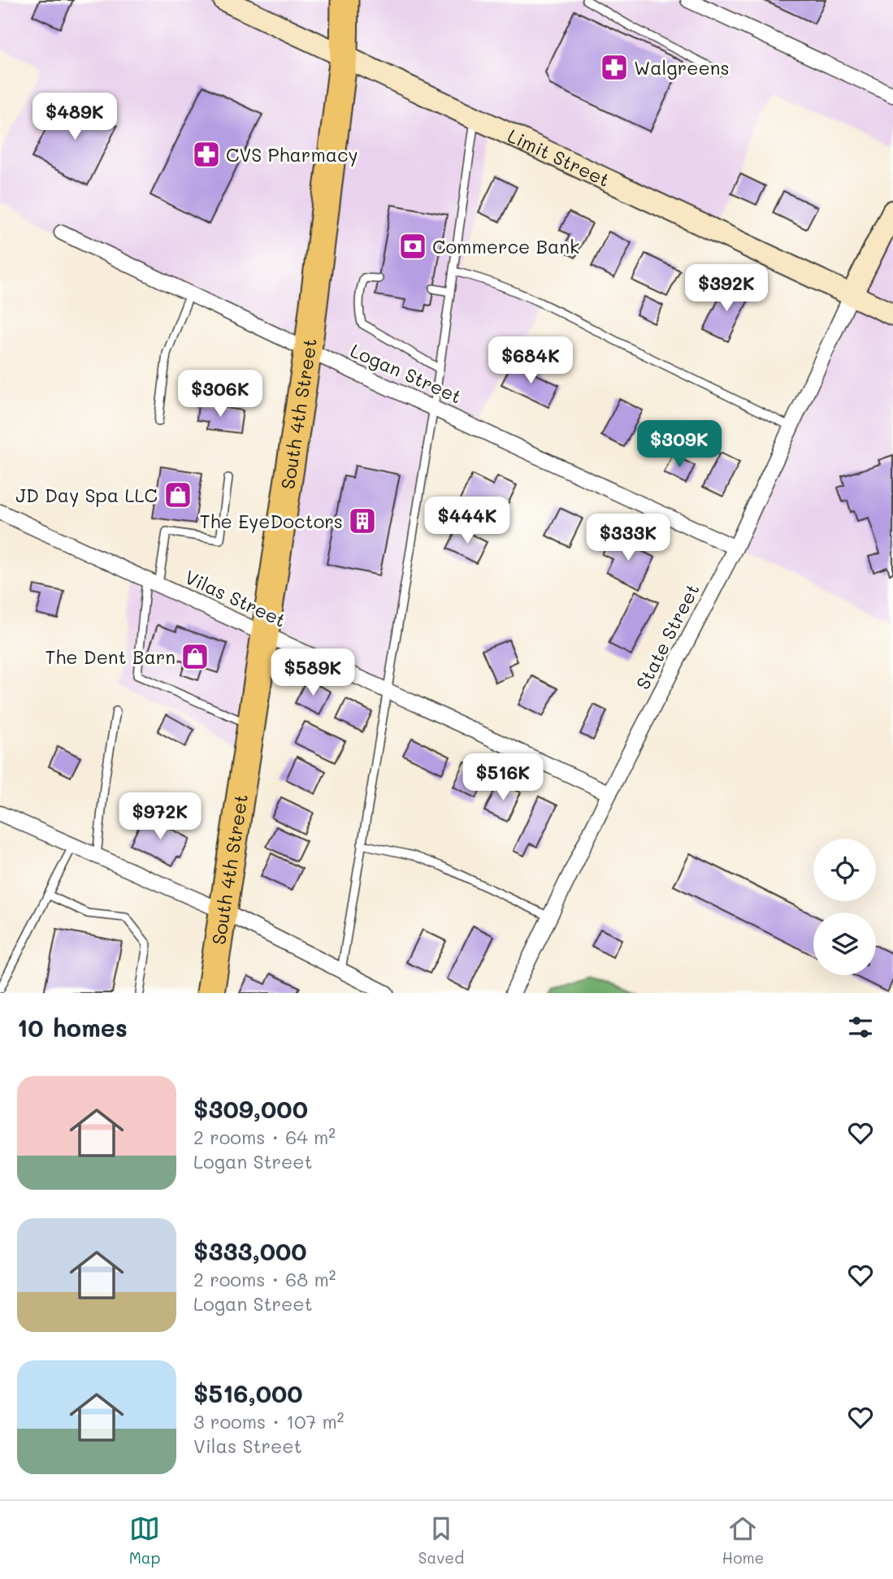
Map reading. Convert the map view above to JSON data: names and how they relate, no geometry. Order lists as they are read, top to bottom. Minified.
{"streets":{"highway":["South 4th Street"],"street":["Limit Street","Logan Street","Vilas Street","State Street"]},"crossings":[["Limit Street","South 4th Street"],["Limit Street","State Street"],["Logan Street","South 4th Street"],["Logan Street","State Street"],["South 4th Street","Vilas Street"],["Vilas Street","State Street"]],"places":{"pharmacy":["Walgreens","CVS Pharmacy"],"bank":["Commerce Bank"],"shop":["JD Day Spa LLC","The Dent Barn"],"building":["The EyeDoctors"]},"page":{"price":["$489K","$392K","$684K","$306K","$309K","$444K","$333K","$589K","$516K","$972K"],"heading":"10 homes","list":[{"name":"$309,000","note":"2 rooms · 64 m² · Logan Street"},{"name":"$333,000","note":"2 rooms · 68 m² · Logan Street"},{"name":"$516,000","note":"3 rooms · 107 m² · Vilas Street"}],"tabs":["Map","Saved","Home"]}}
